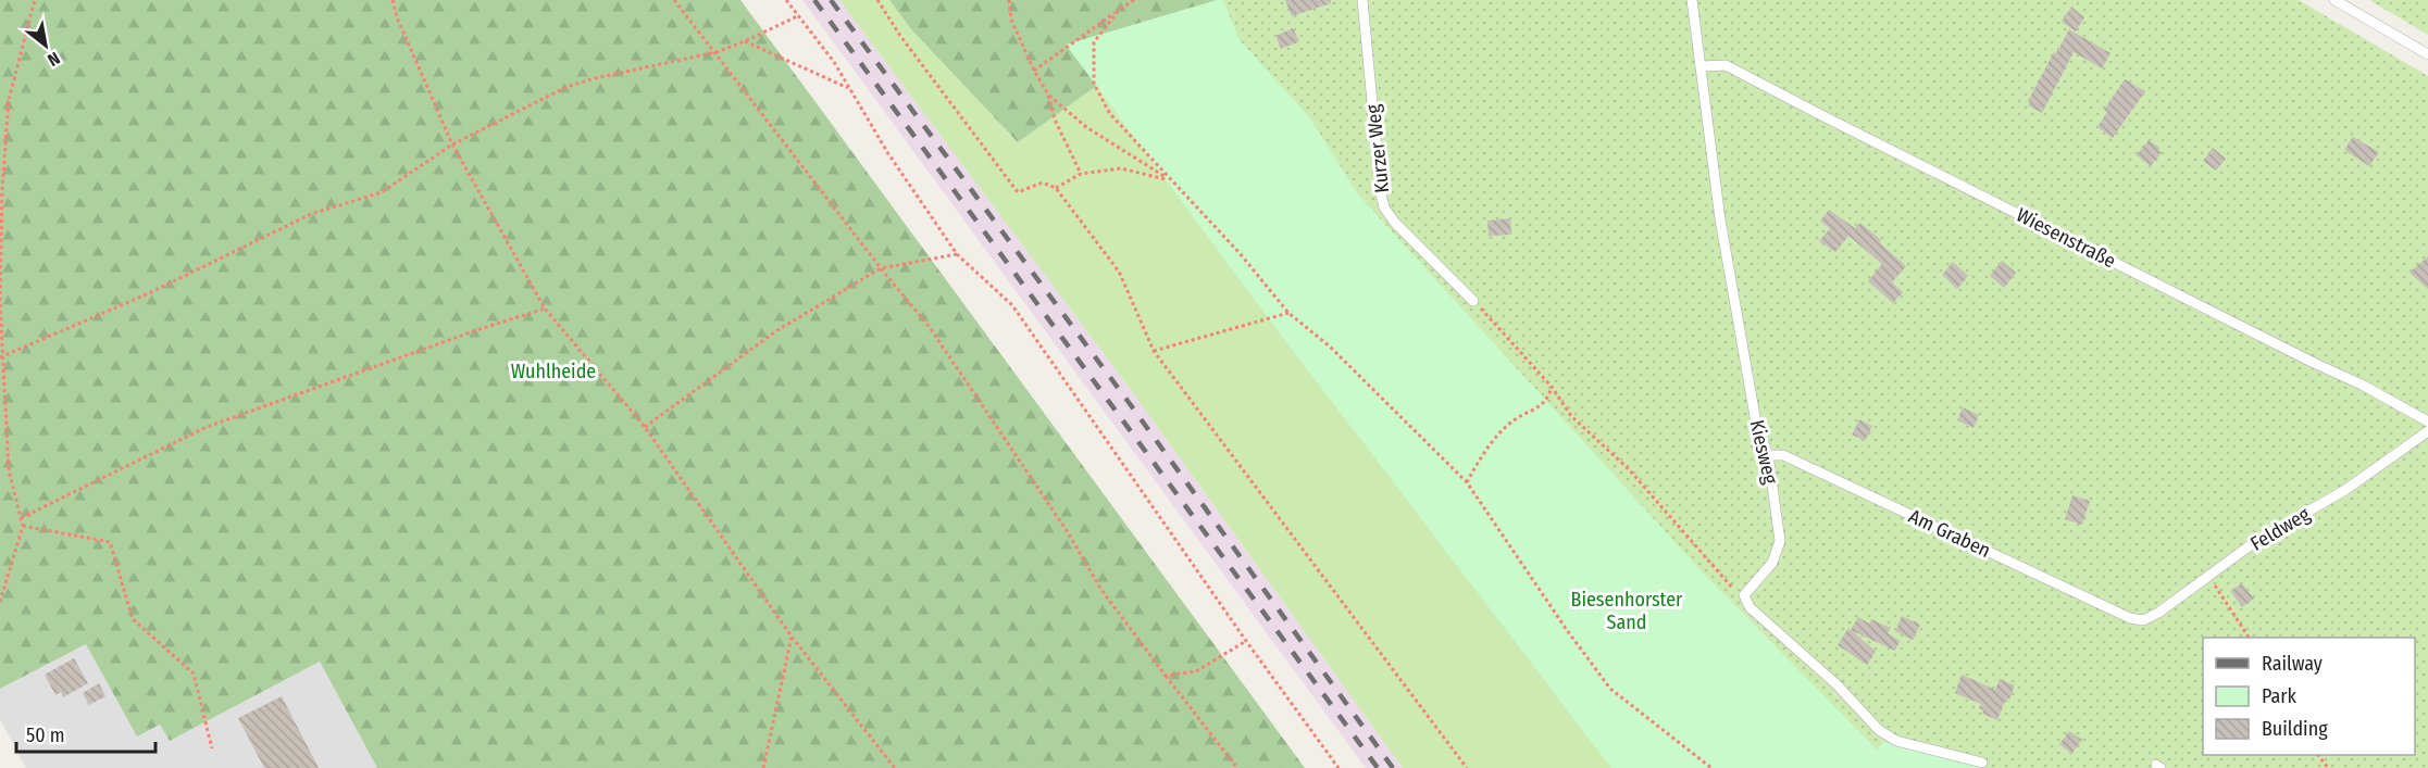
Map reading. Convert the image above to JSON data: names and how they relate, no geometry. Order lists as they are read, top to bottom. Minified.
{"streets":{"lane":["Kurzer Weg","Wiesenstraße","Kiesweg","Feldweg","Am Graben"]},"crossings":[["Wiesenstraße","Kiesweg"],["Kiesweg","Am Graben"],["Feldweg","Am Graben"]],"parks":["Wuhlheide","Biesenhorster Sand"],"legend":["Railway","Park","Building"],"scale_bar":"50 m","north":"bottom right"}
